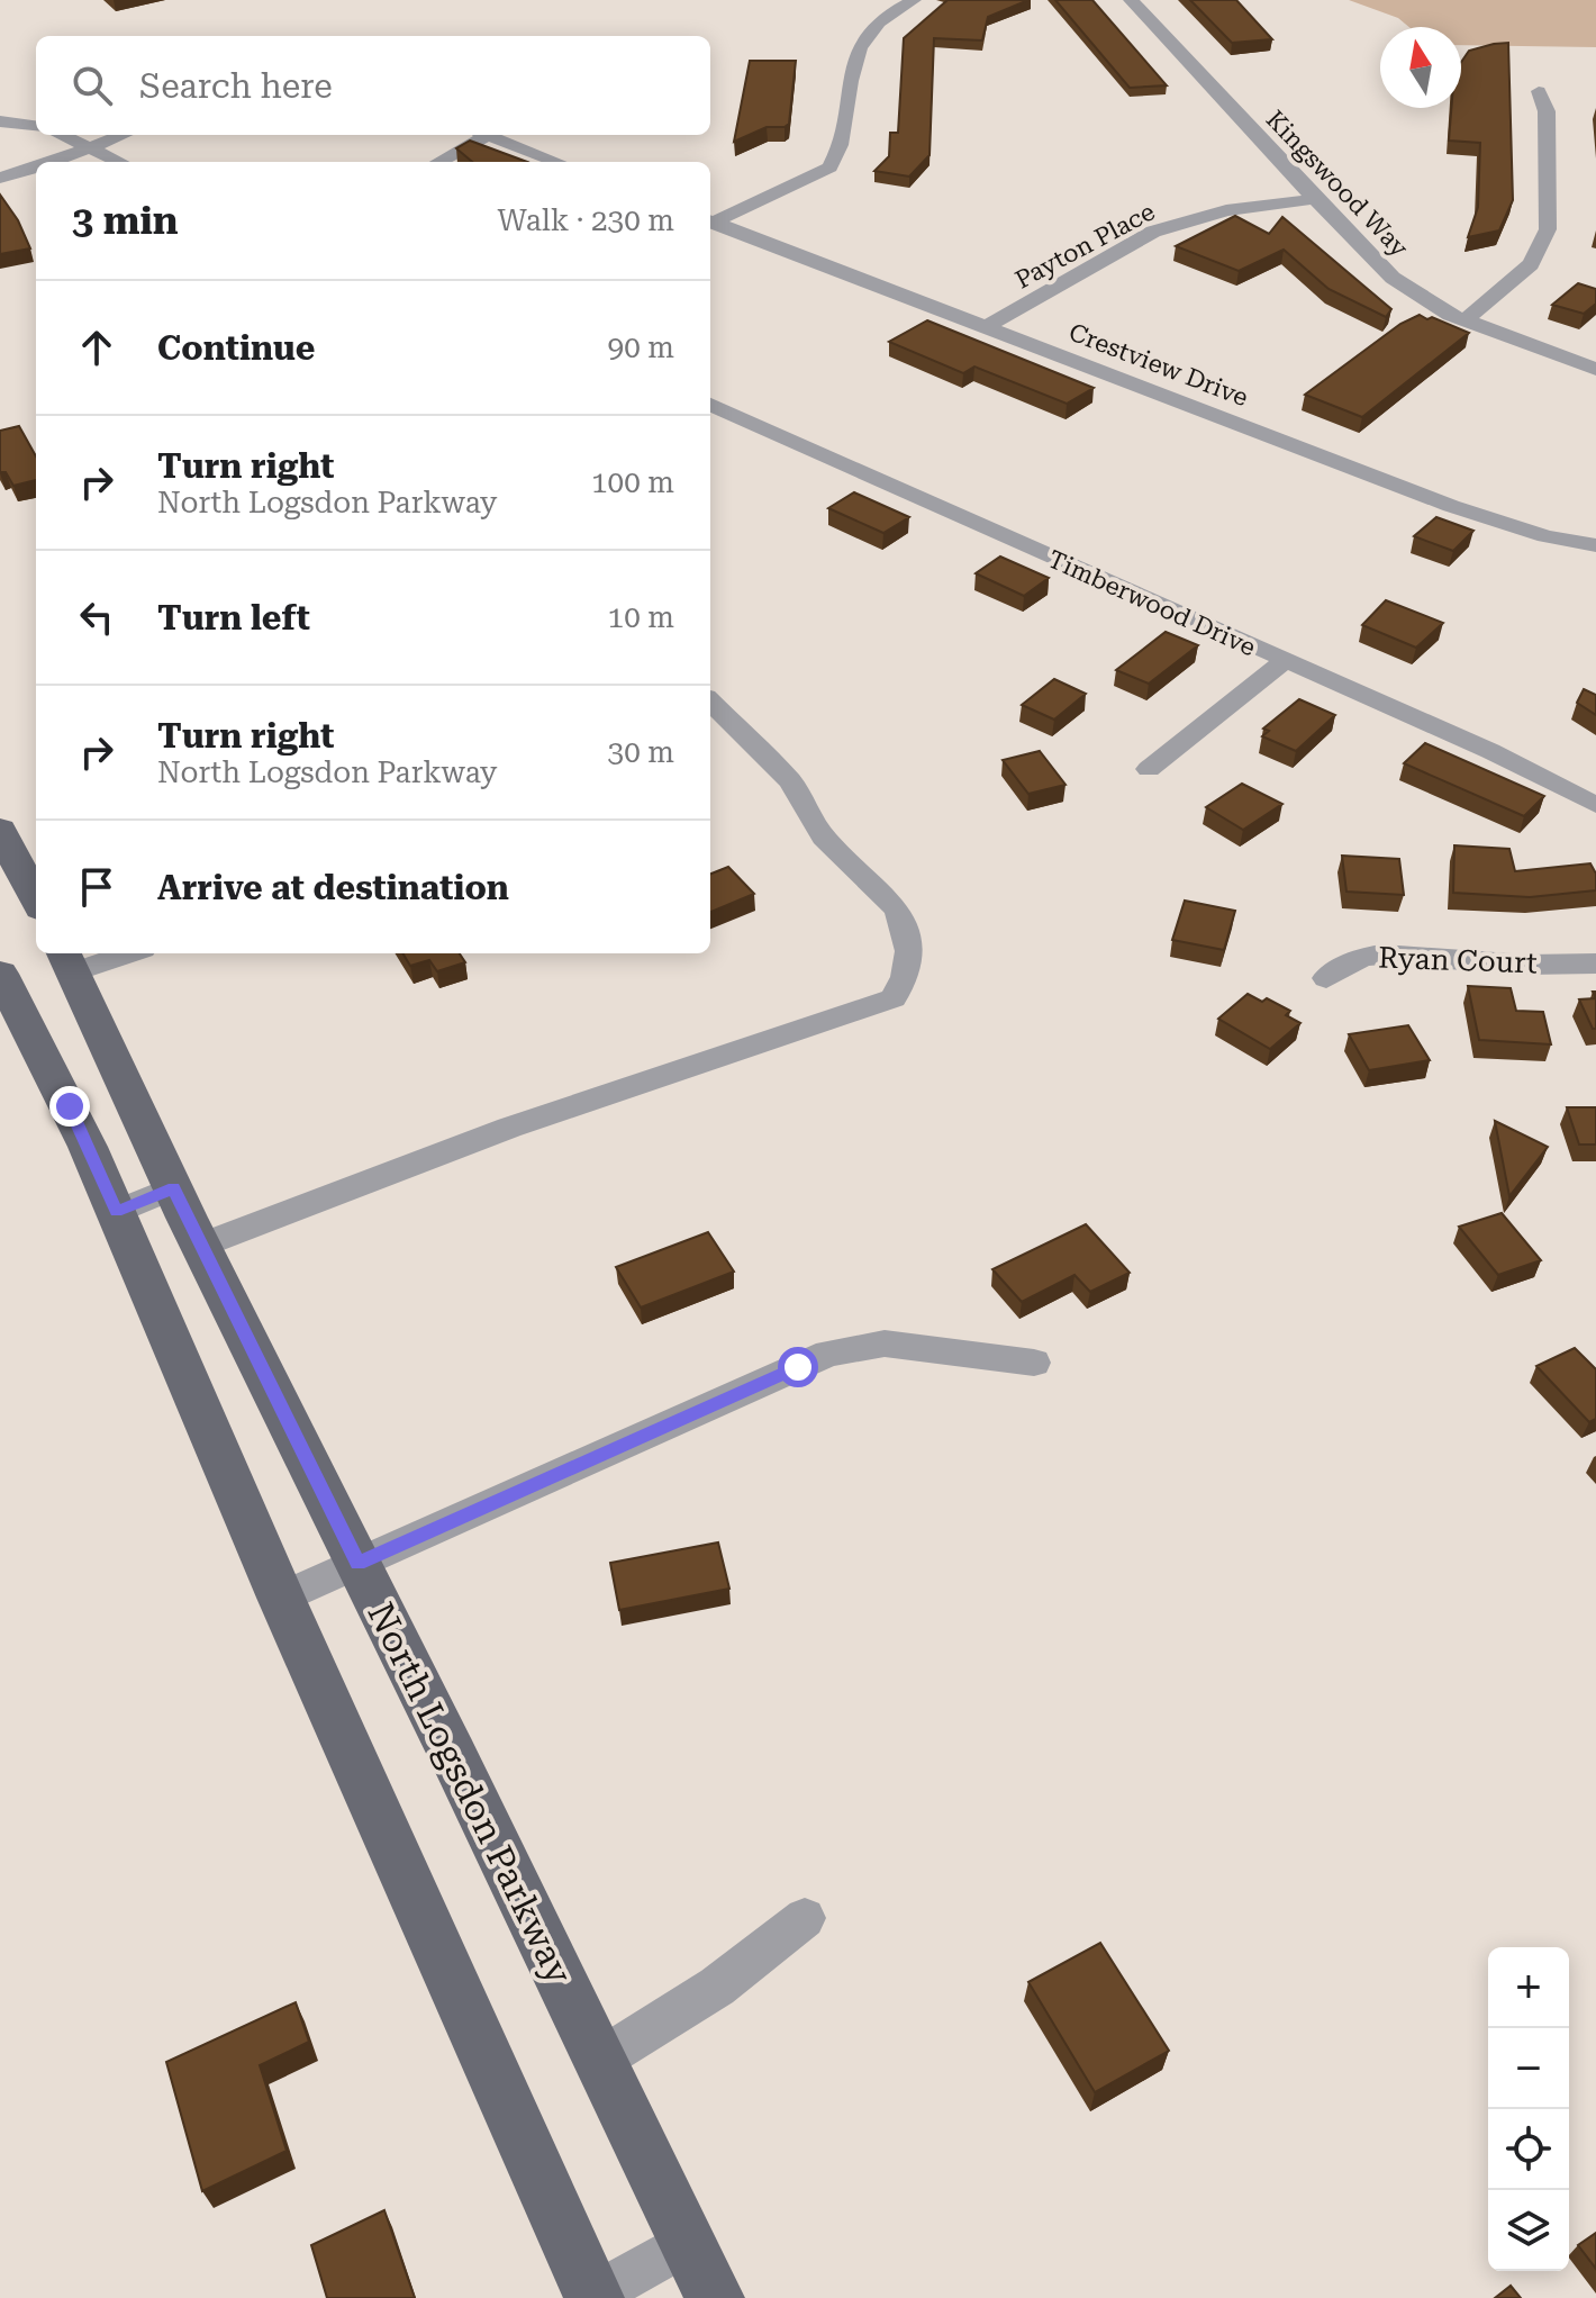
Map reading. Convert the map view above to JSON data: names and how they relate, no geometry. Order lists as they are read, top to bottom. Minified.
{"streets":{"main road":["North Logsdon Parkway"],"street":["Kingswood Way","Payton Place","Crestview Drive","Timberwood Drive","Ryan Court"]},"crossings":[["Kingswood Way","Payton Place"],["Payton Place","Crestview Drive"]],"north":"top","page":{"search":"Search here","heading":["3 min","Walk · 230 m"],"list":[["Continue","90 m"],["Turn right","North Logsdon Parkway","100 m"],["Turn left","10 m"],["Turn right","North Logsdon Parkway","30 m"],"Arrive at destination"],"map_buttons":["+","−"]}}
